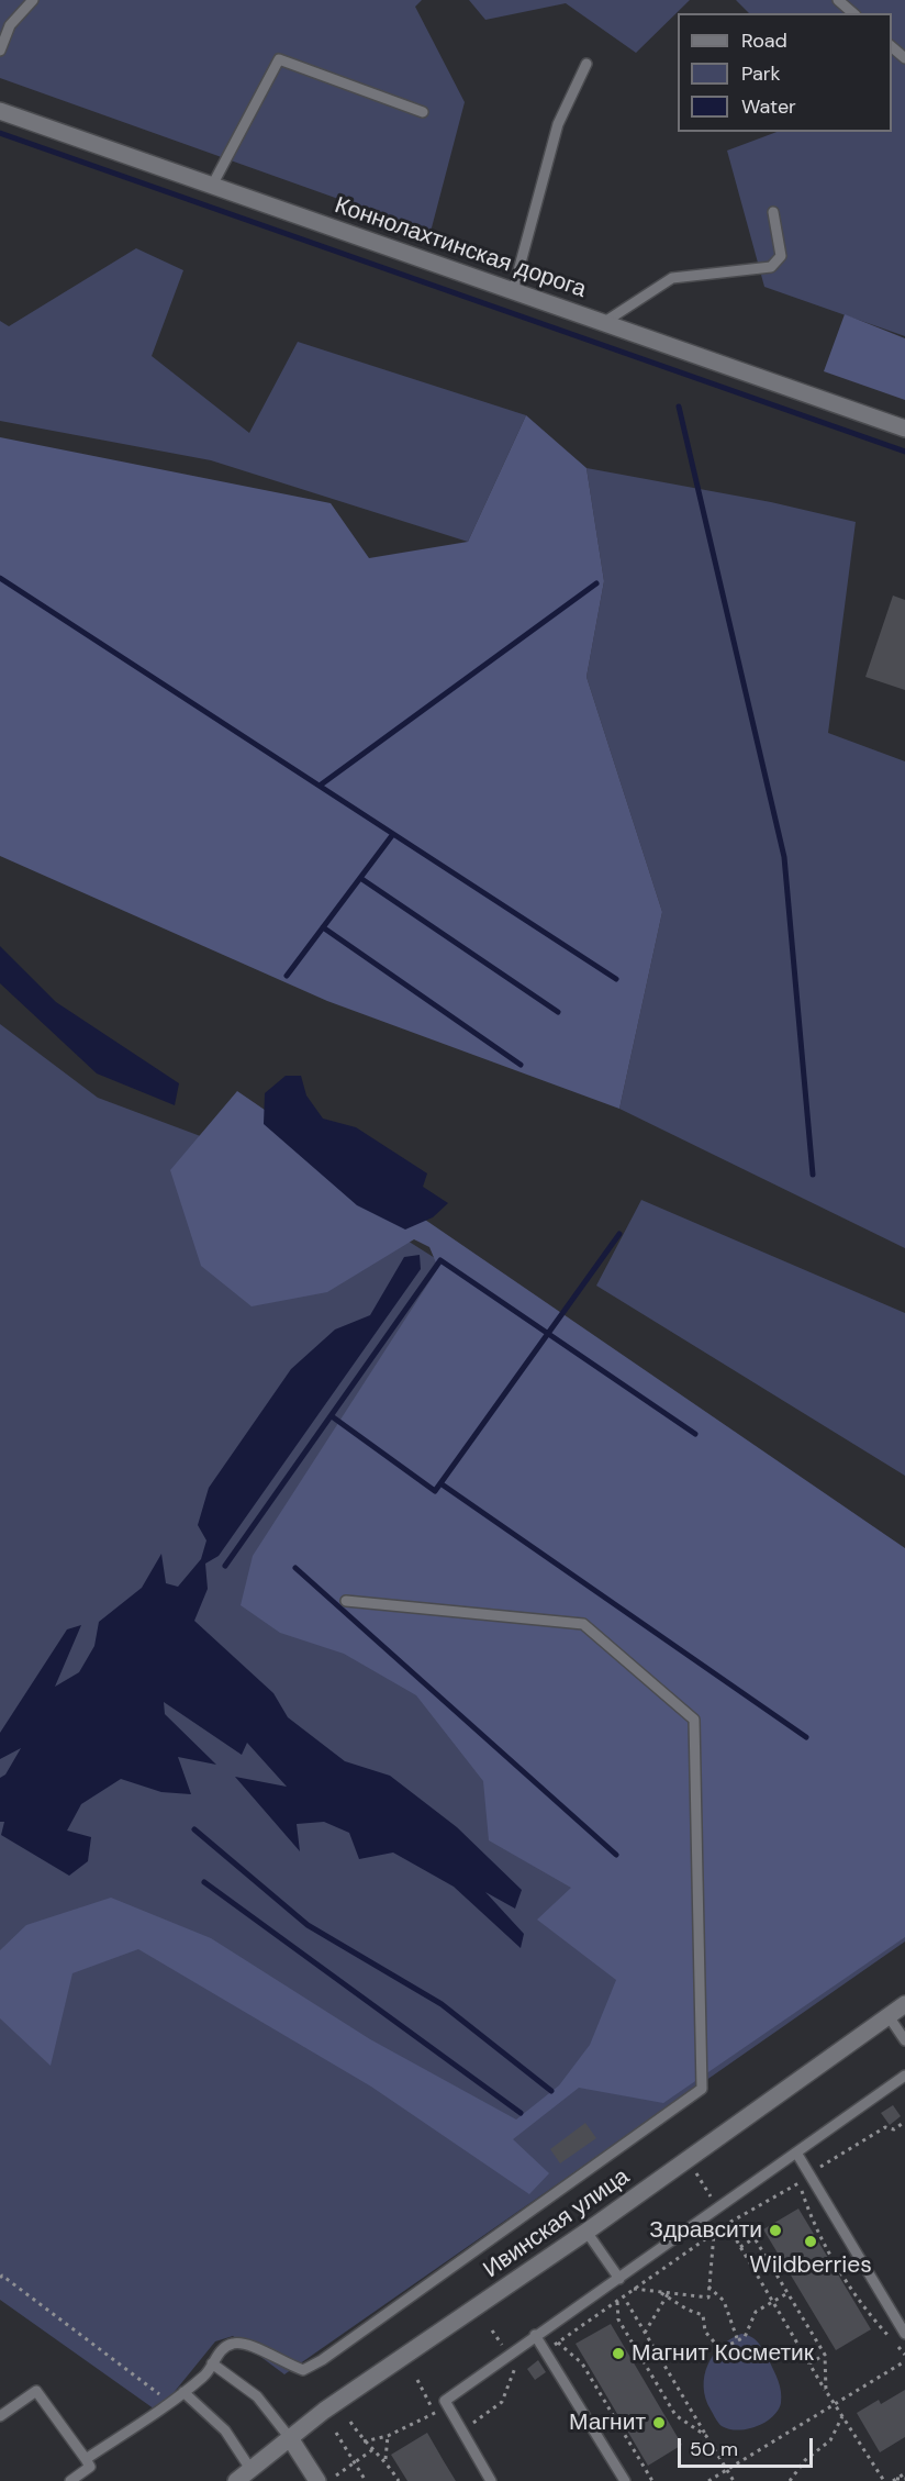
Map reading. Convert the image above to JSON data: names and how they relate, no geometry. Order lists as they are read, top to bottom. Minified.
{"streets":{"main road":["Коннолахтинская дорога","Ивинская улица"]},"places":["Здравсити","Wildberries","Магнит Косметик","Магнит"],"legend":["Road","Park","Water"],"scale_bar":"50 m"}
